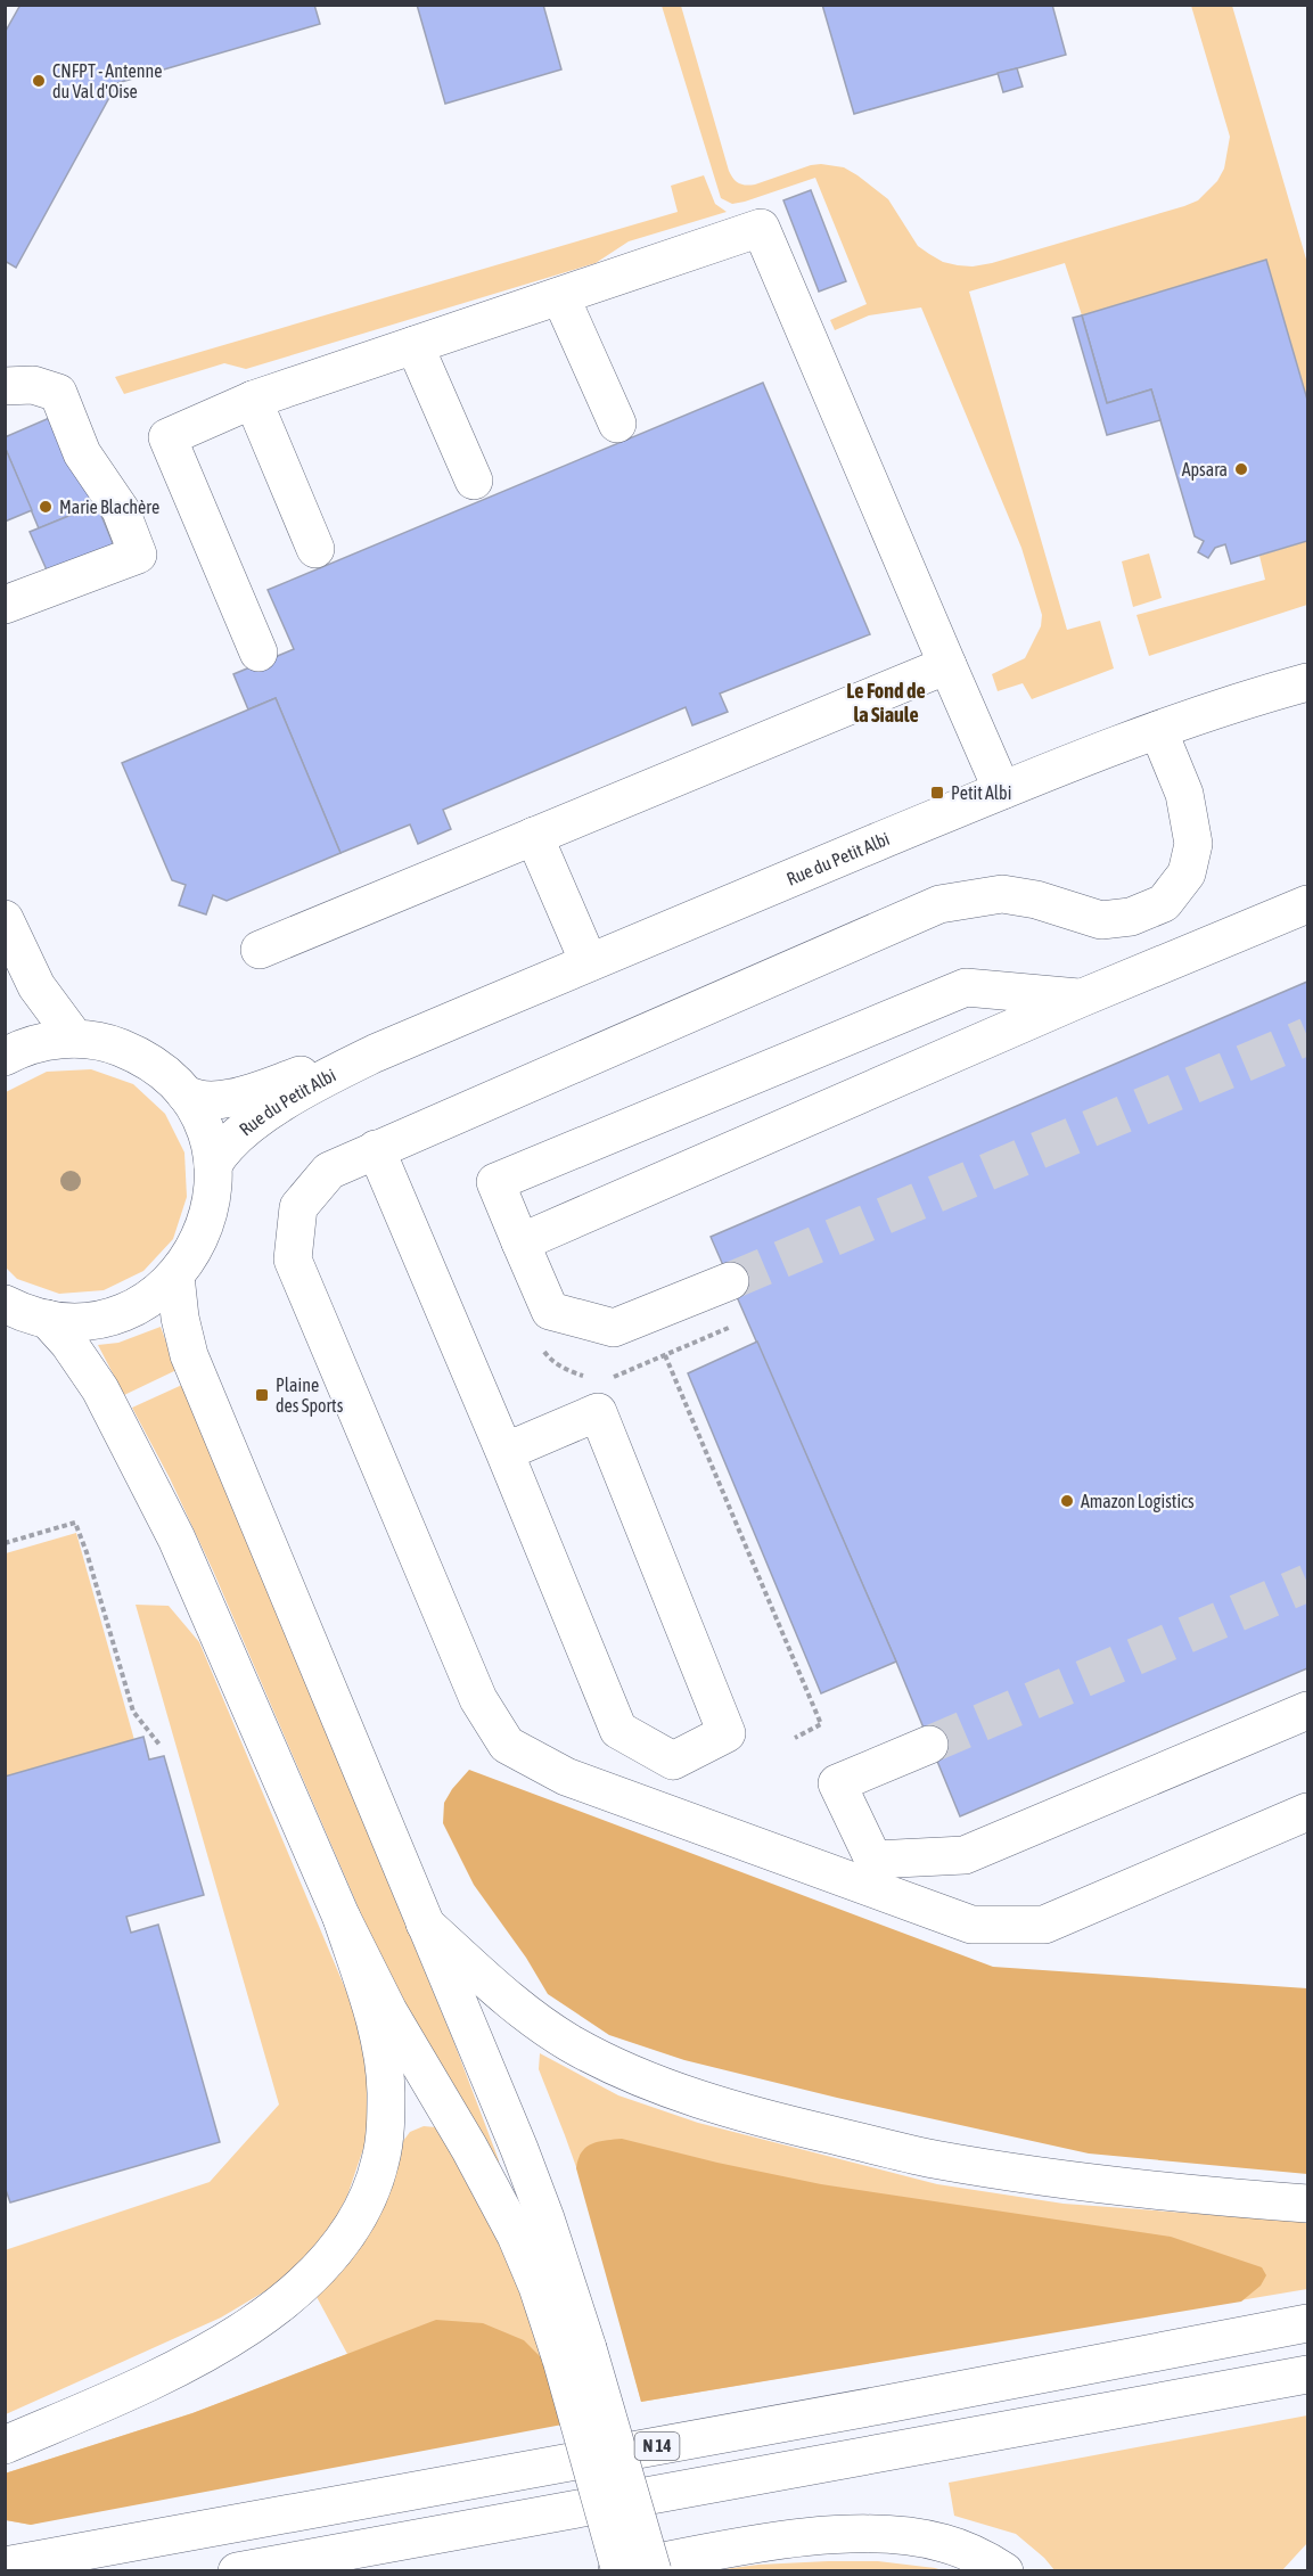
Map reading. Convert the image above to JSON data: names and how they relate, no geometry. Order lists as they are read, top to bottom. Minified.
{"streets":{"main road":["Rue du Petit Albi","N 14"]},"districts":["Le Fond de la Siaule"],"places":{"other":["CNFPT - Antenne du Val d'Oise","Apsara","Marie Blachère","Amazon Logistics"],"transit":["Petit Albi","Plaine des Sports"]}}
